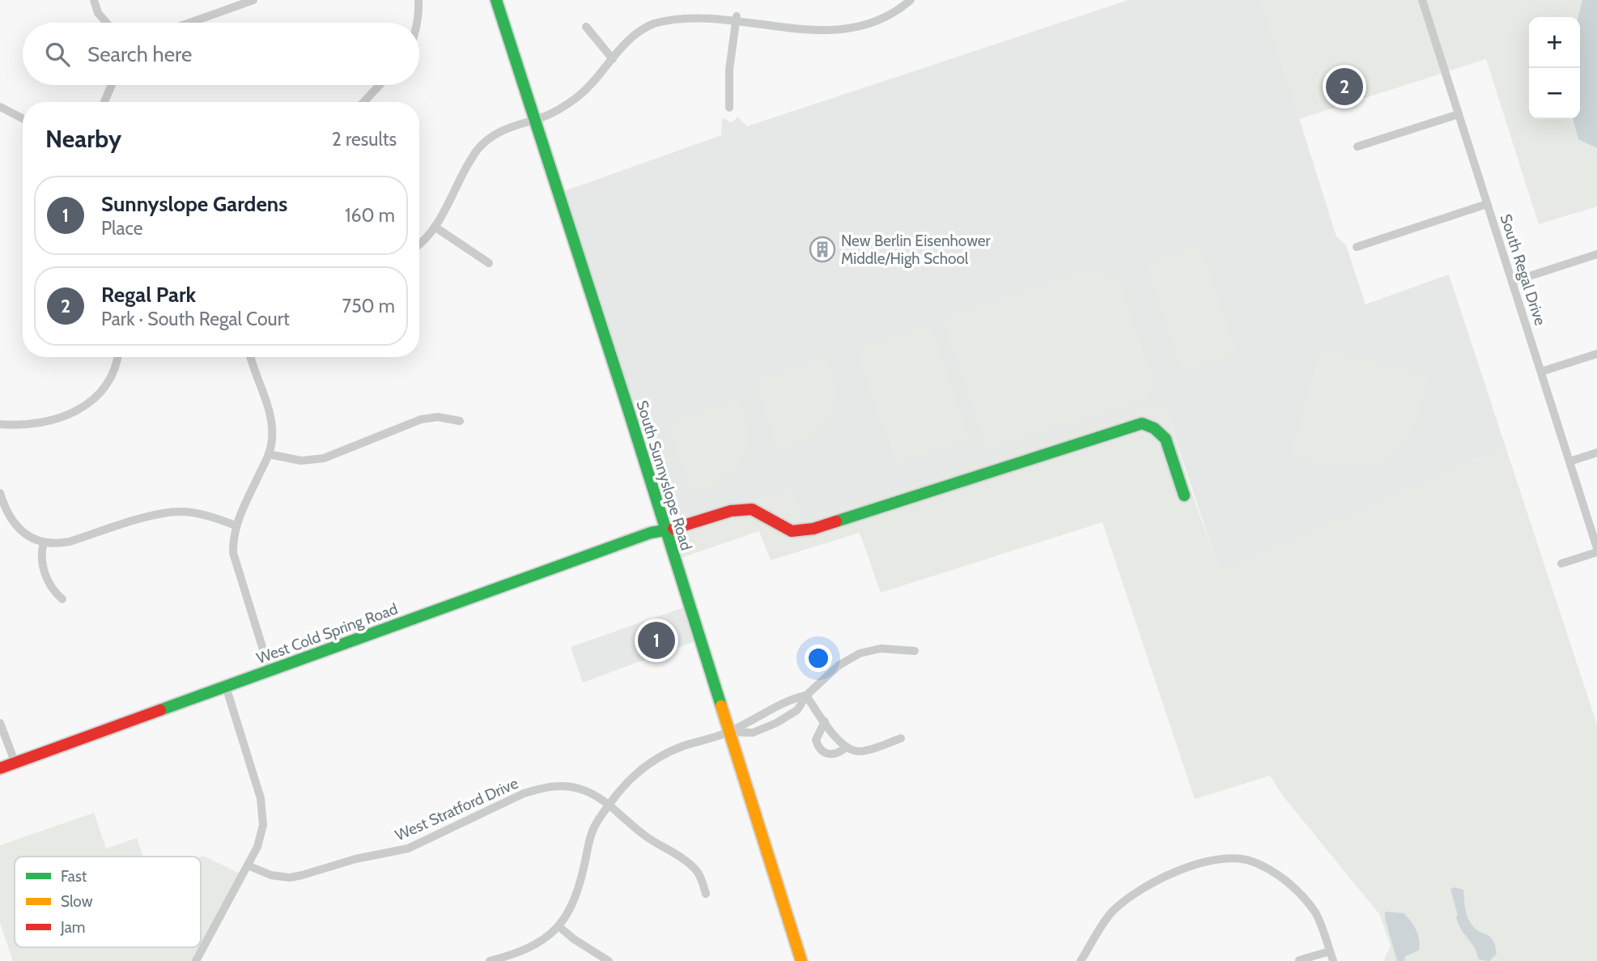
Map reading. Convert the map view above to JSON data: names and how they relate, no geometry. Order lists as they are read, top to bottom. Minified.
{"streets":{"street":["South Regal Drive","South Sunnyslope Road","West Cold Spring Road","West Stratford Drive"]},"crossings":[["South Sunnyslope Road","West Cold Spring Road"]],"places":{"building":["New Berlin Eisenhower Middle/High School"]},"legend":["Fast","Slow","Jam"],"page":{"map_buttons":["+","−"],"search":"Search here","pins":["2","1"],"heading":["Nearby","2 results"],"list":[{"mark":"1","name":"Sunnyslope Gardens","note":"Place","value":"160 m"},{"mark":"2","name":"Regal Park","note":"Park · South Regal Court","value":"750 m"}]}}
